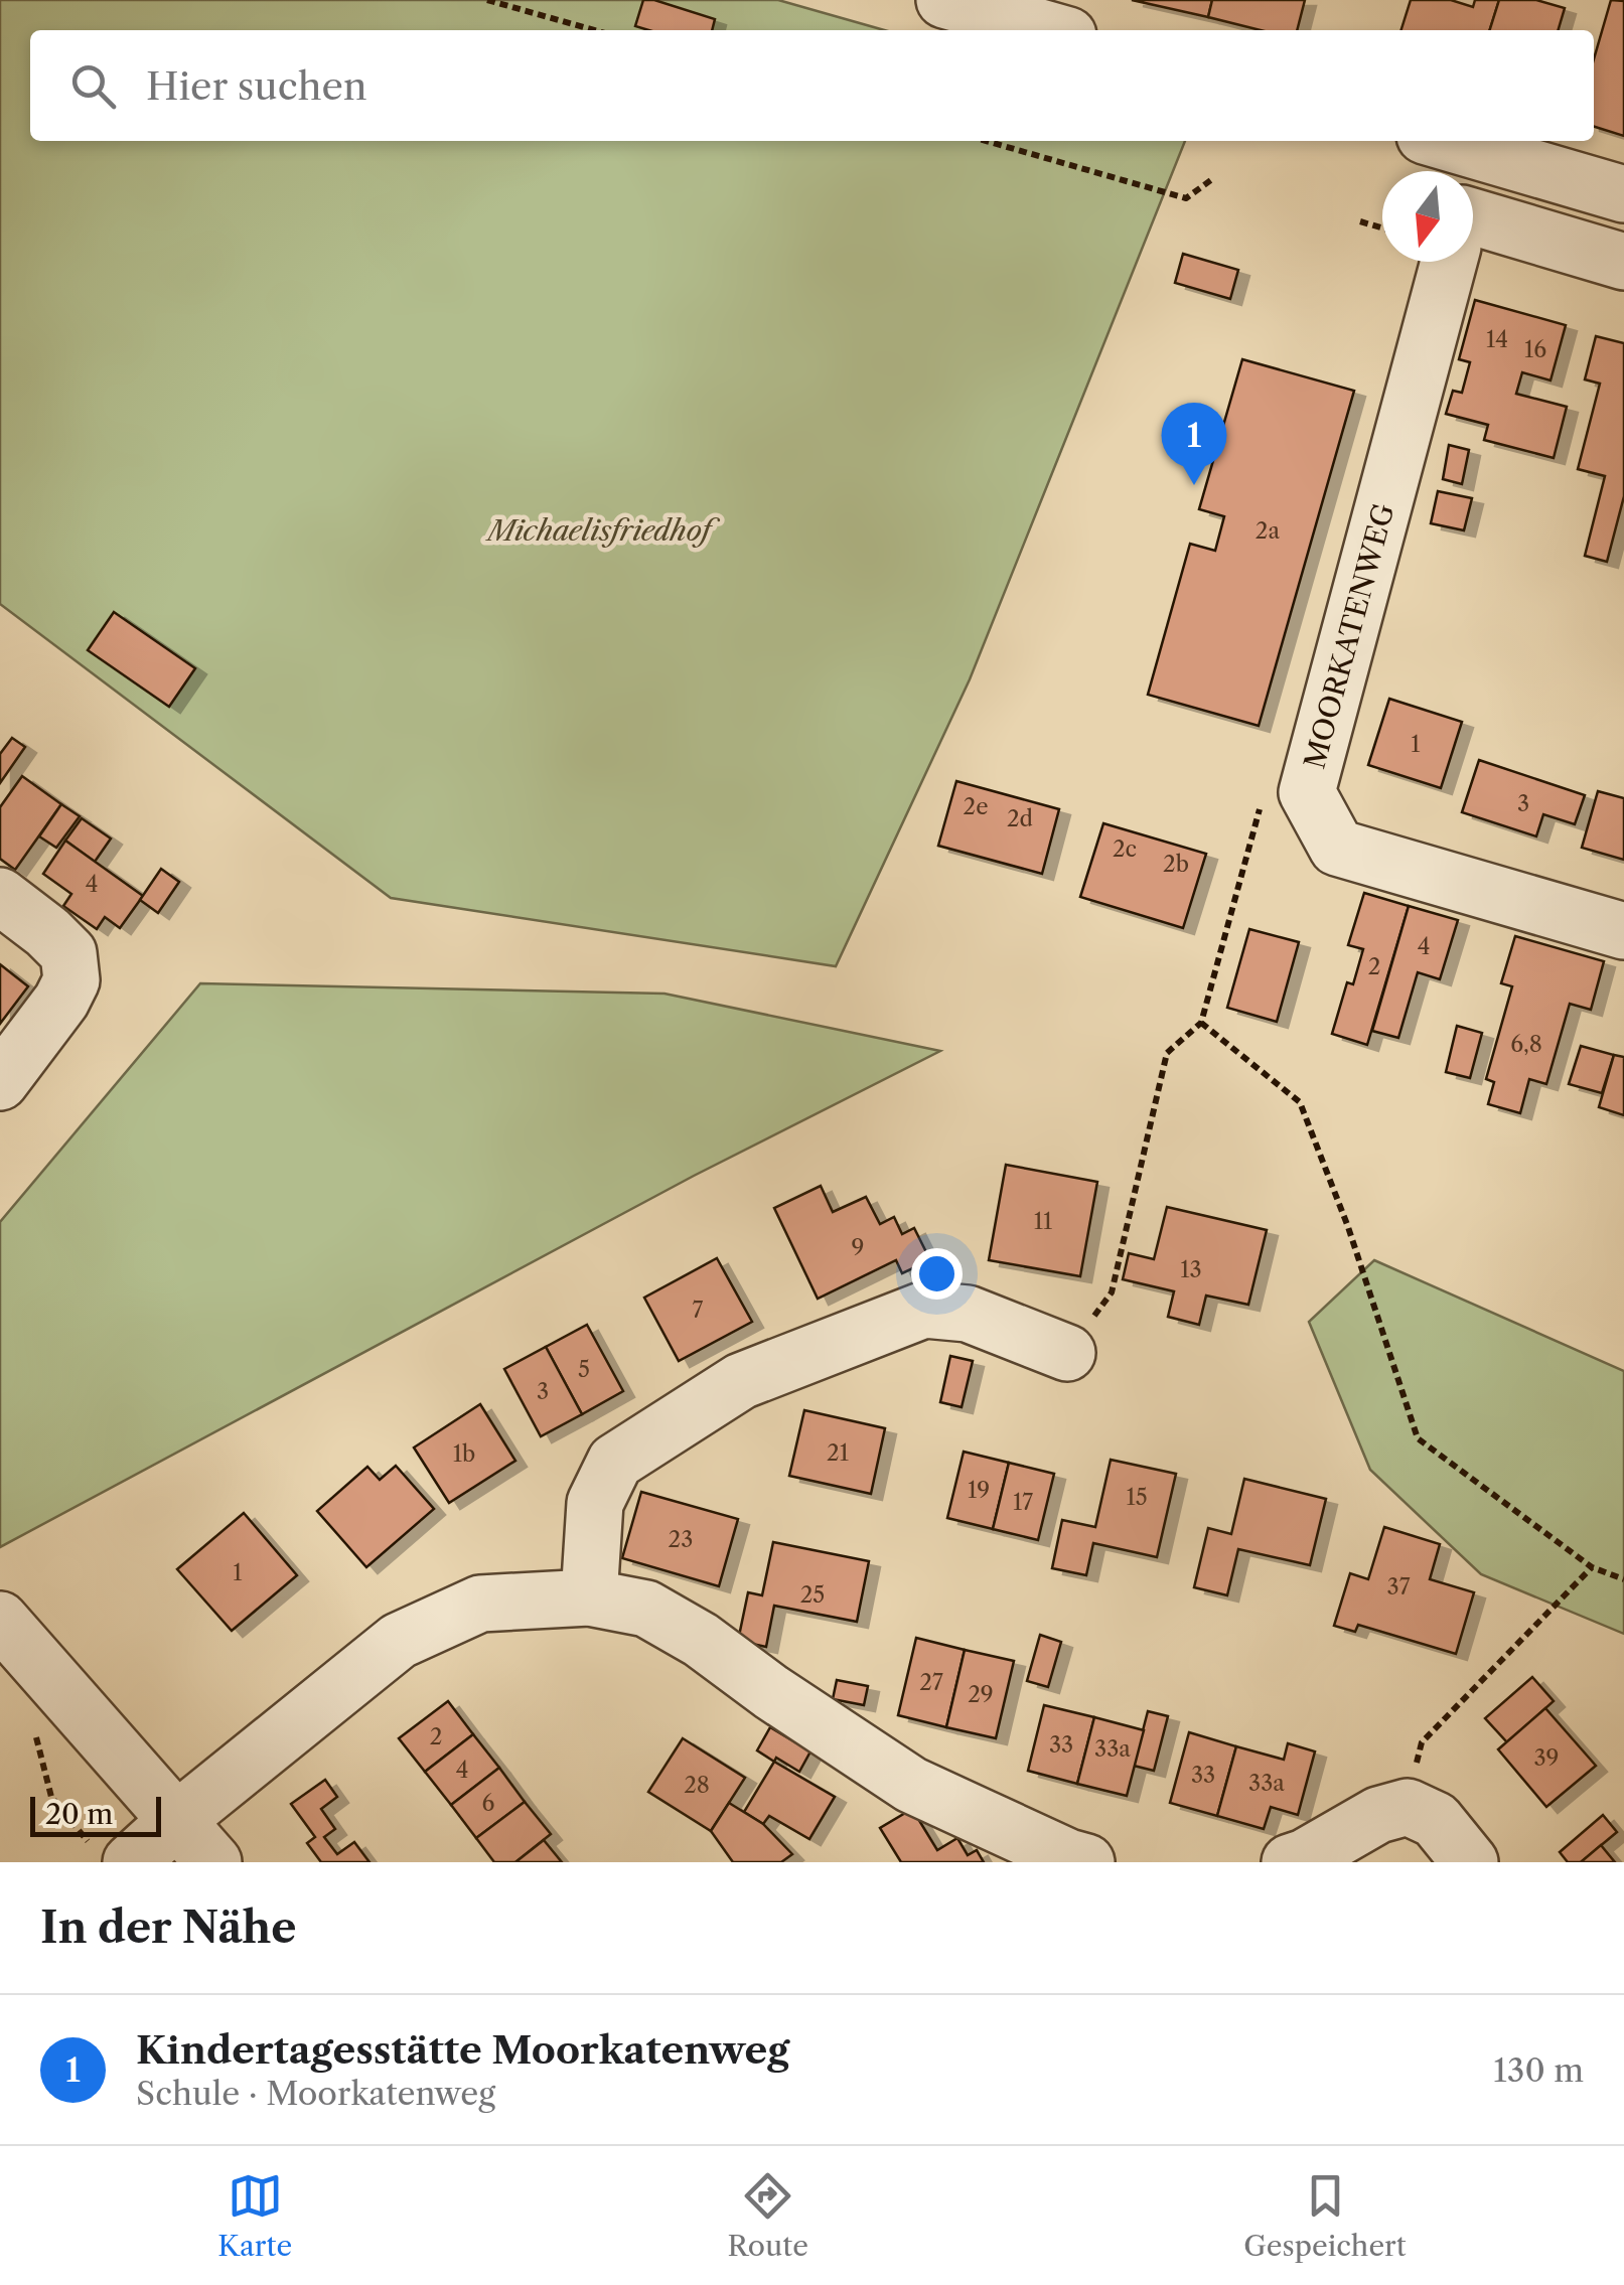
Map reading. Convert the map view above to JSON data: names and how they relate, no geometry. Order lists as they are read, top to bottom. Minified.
{"streets":{"street":["MOORKATENWEG"]},"parks":["Michaelisfriedhof"],"house_numbers":["14","16","2a","1","3","2e","2d","2c","2b","4","4","2","6,8","11","9","13","7","5","3","21","1b","19","15","17","23","1","37","25","27","29","2","33","33a","39","4","33","33a","28","6"],"scale_bar":"20 m","north":"bottom","page":{"search":"Hier suchen","pins":"1","scale":"20 m","heading":"In der Nähe","list":[{"mark":"1","name":"Kindertagesstätte Moorkatenweg","note":"Schule · Moorkatenweg","value":"130 m"}],"nav":["Karte","Route","Gespeichert"]}}
